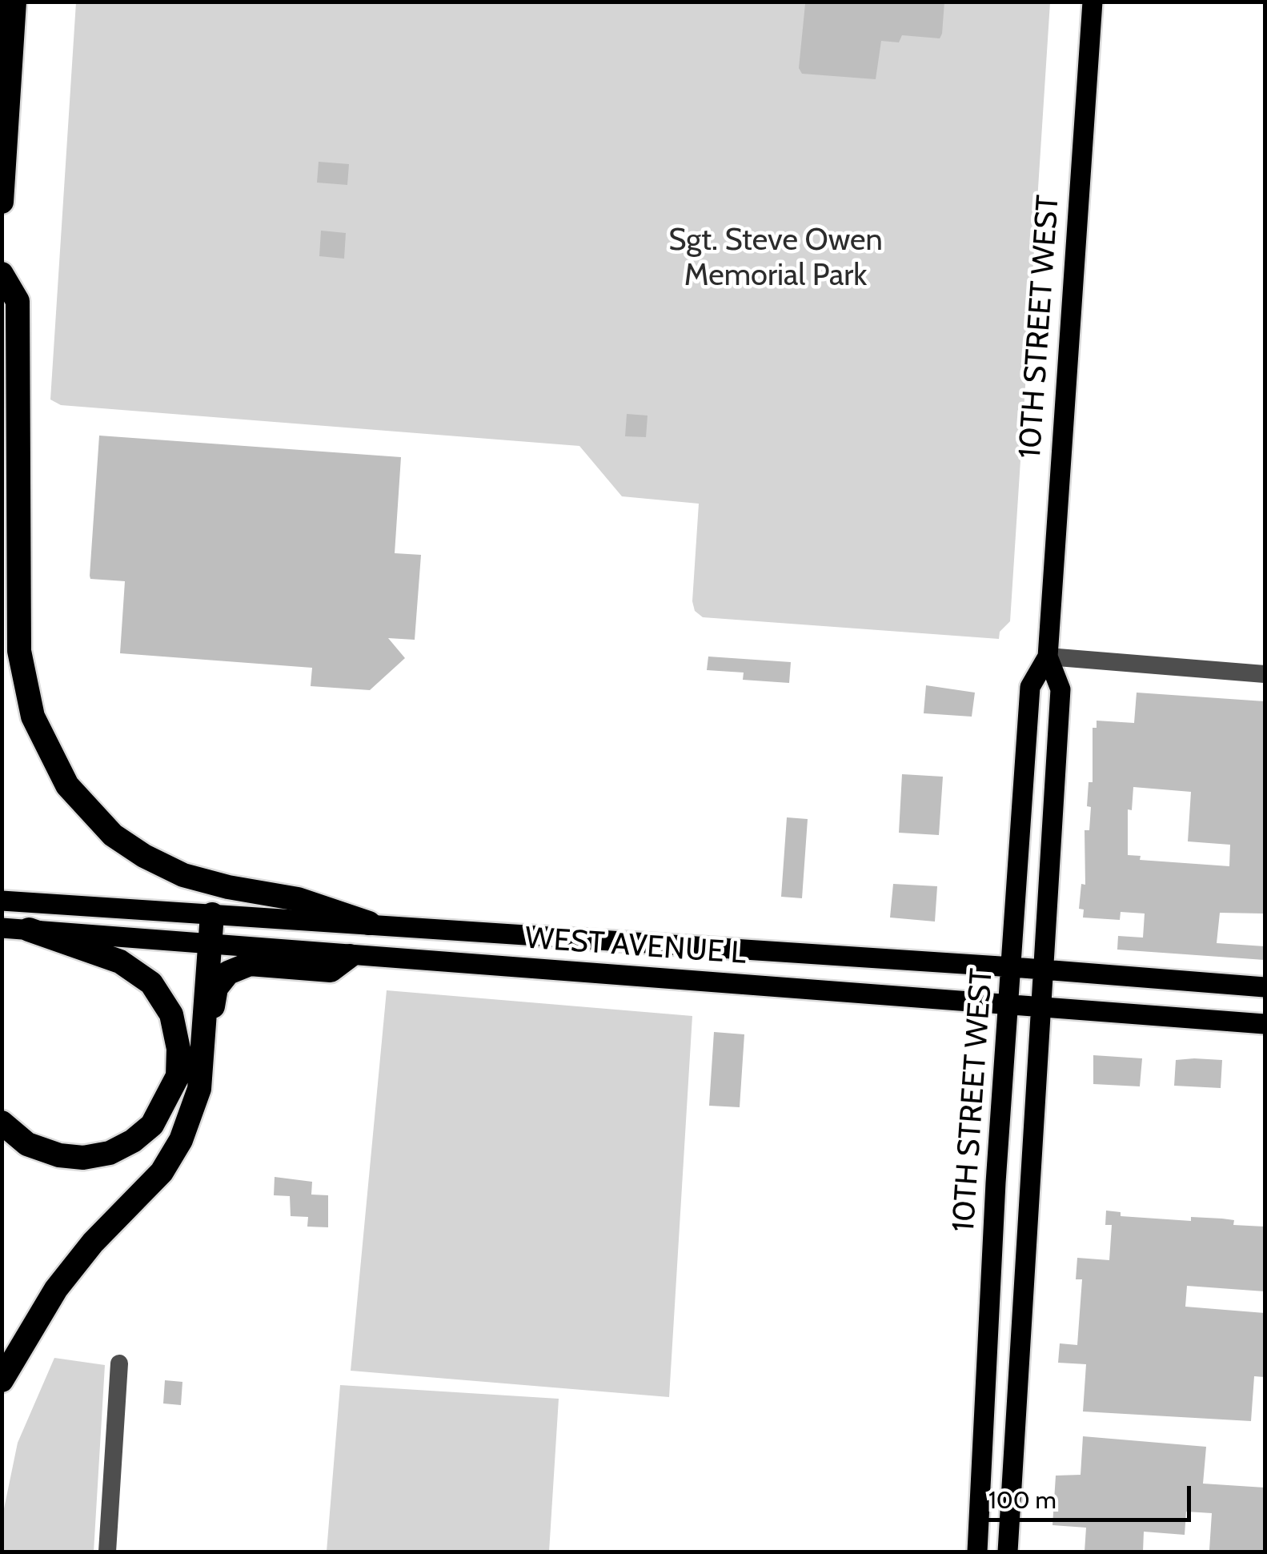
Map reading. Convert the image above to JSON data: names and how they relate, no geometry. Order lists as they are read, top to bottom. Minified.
{"streets":{"main road":["10TH STREET WEST","WEST AVENUE L"]},"crossings":[["10TH STREET WEST","WEST AVENUE L"]],"parks":["Sgt. Steve Owen Memorial Park"],"scale_bar":"100 m"}
